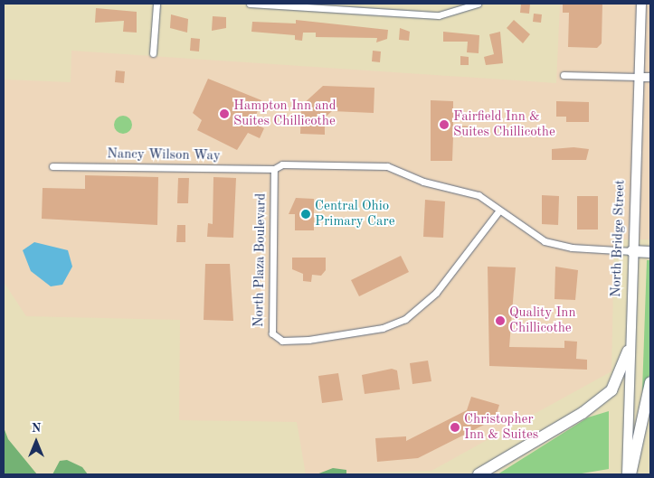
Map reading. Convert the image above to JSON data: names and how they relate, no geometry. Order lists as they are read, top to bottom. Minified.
{"streets":{"main road":["North Bridge Street"],"street":["Nancy Wilson Way","North Plaza Boulevard"]},"crossings":[["Nancy Wilson Way","North Plaza Boulevard"]],"places":["Hampton Inn and Suites Chillicothe","Fairfield Inn & Suites Chillicothe","Central Ohio Primary Care","Quality Inn Chillicothe","Christopher Inn & Suites"],"north":"top"}
